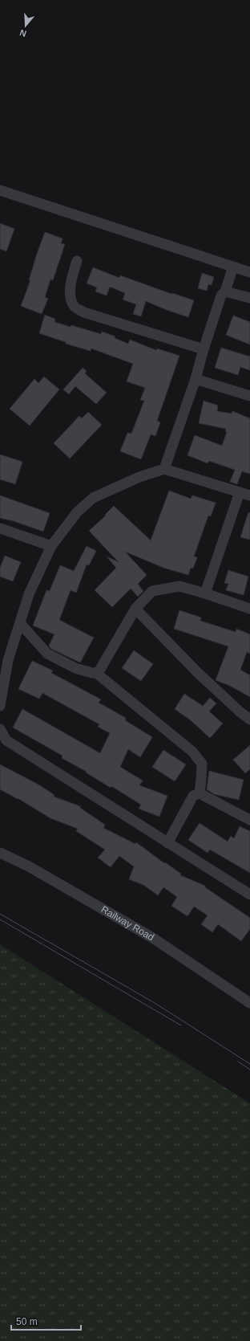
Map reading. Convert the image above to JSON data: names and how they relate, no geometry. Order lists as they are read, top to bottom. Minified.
{"streets":{"street":["Railway Road"]},"scale_bar":"50 m","north":"bottom"}
